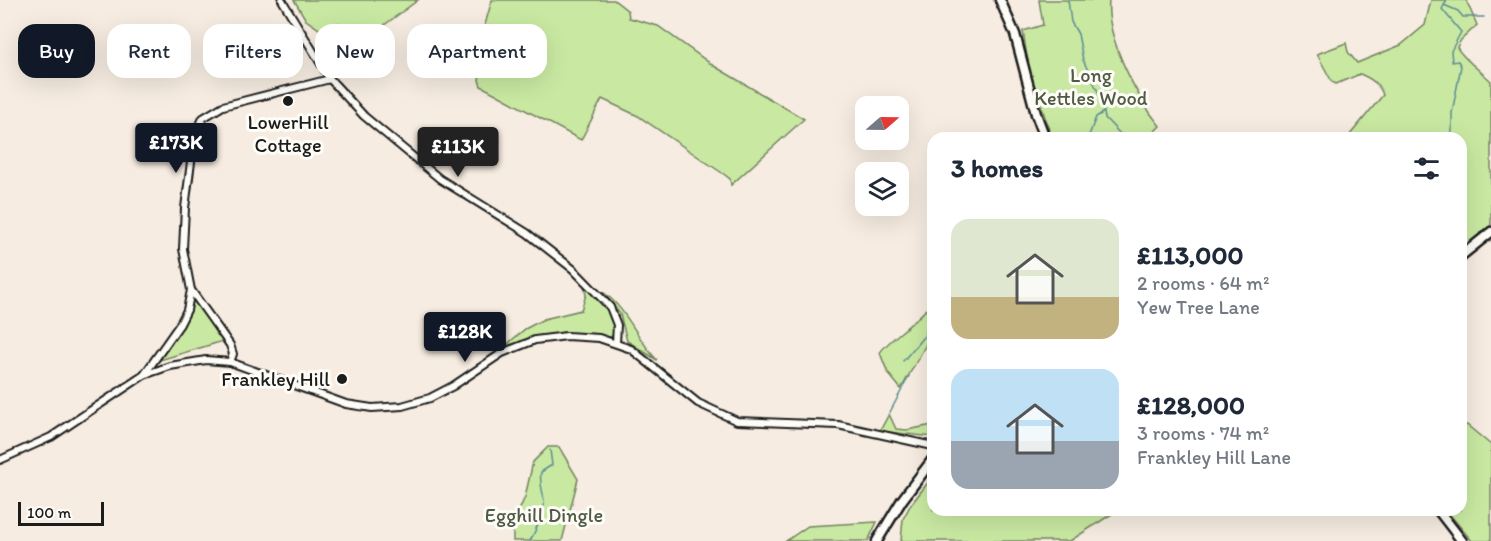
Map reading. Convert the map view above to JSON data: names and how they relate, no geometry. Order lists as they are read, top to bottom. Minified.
{"parks":["Long Kettles Wood","Egghill Dingle"],"places":["LowerHill Cottage","Frankley Hill"],"scale_bar":"100 m","north":"right","page":{"chip":["Buy","Rent","Filters","New","Apartment"],"price":["£173K","£113K","£128K"],"heading":"3 homes","list":[{"name":"£113,000","note":"2 rooms · 64 m² · Yew Tree Lane"},{"name":"£128,000","note":"3 rooms · 74 m² · Frankley Hill Lane"}],"scale":"100 m"}}
